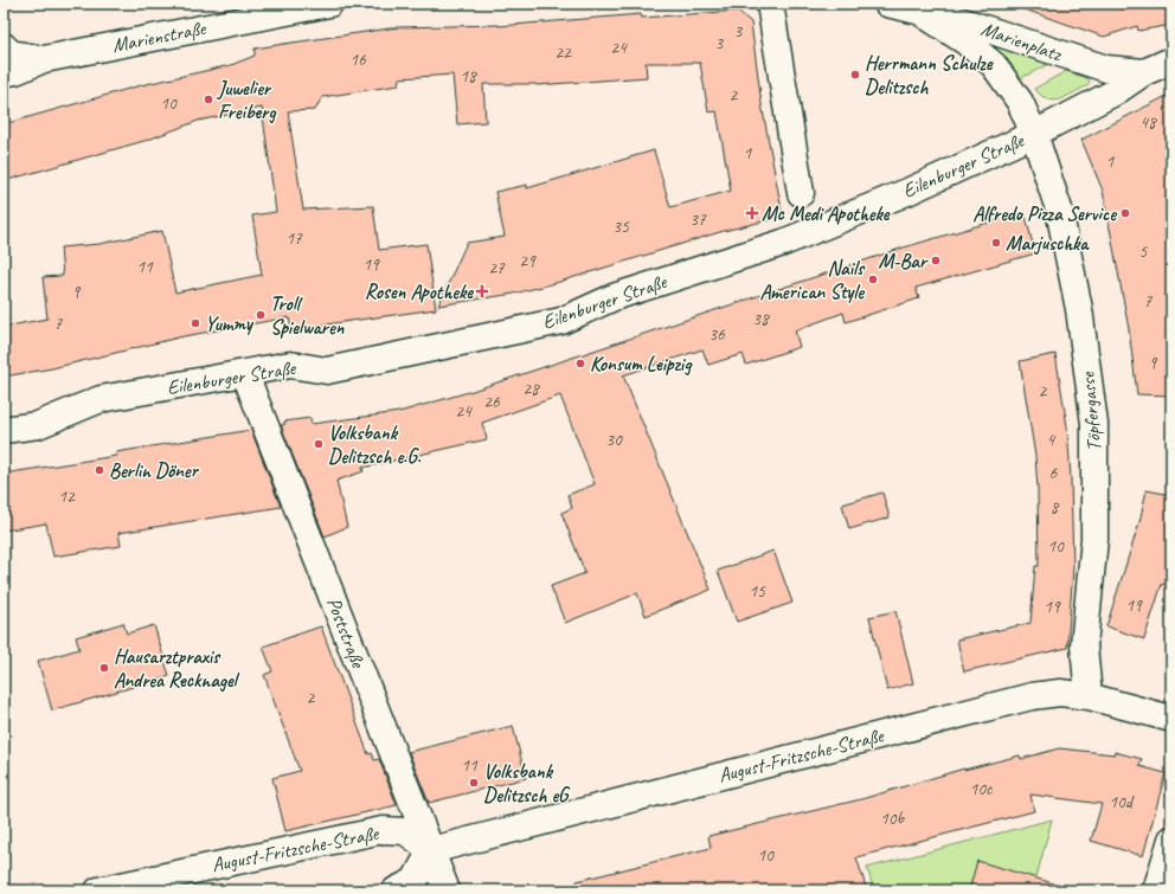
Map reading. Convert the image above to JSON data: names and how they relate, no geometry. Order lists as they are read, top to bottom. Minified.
{"streets":{"street":["Marienstraße","Marienplatz","Eilenburger Straße","Töpfergasse","Poststraße","August-Fritzsche-Straße"]},"crossings":[["Marienplatz","Eilenburger Straße"],["Marienplatz","Töpfergasse"],["Eilenburger Straße","Töpfergasse"],["Eilenburger Straße","Poststraße"],["Töpfergasse","August-Fritzsche-Straße"],["Poststraße","August-Fritzsche-Straße"]],"places":{"other":["Herrmann Schulze Delitzsch","Juwelier Freiberg","Alfredo Pizza Service","Marjuschka","M-Bar","Nails American Style","Troll Spielwaren","Yummy","Konsum Leipzig","Volksbank Delitzsch e.G.","Berlin Döner","Hausarztpraxis Andrea Recknagel","Volksbank Delitzsch eG"],"health":["Mc Medi Apotheke","Rosen Apotheke"]},"house_numbers":["3","3","24","22","16","18","2","10","48","1","1","37","35","17","5","29","19","11","27","9","7","38","7","36","9","28","2","26","24","30","4","6","12","8","10","15","19","19","2","11","10c","10d","10b","10"]}
